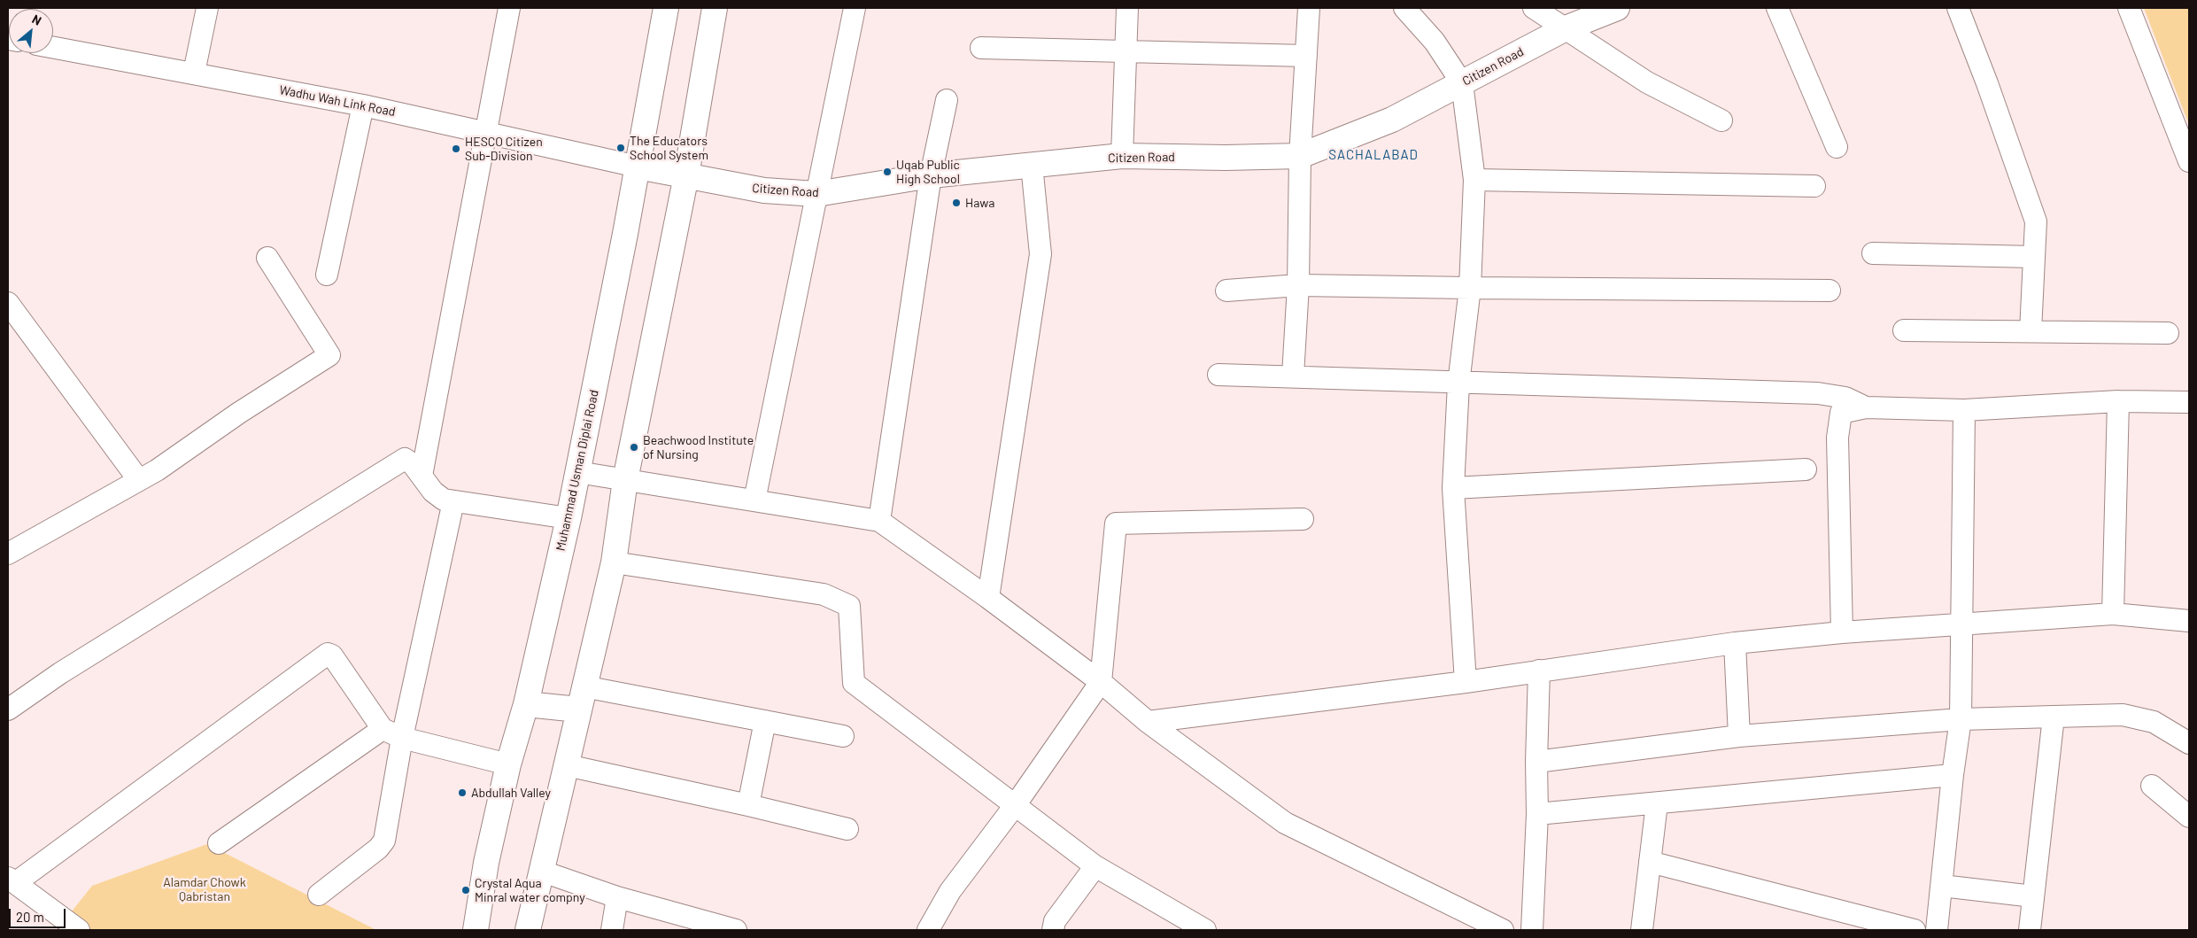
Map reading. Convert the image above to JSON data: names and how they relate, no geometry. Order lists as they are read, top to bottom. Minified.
{"streets":{"street":["Citizen Road","Wadhu Wah Link Road","Muhammad Usman Diplai Road"]},"crossings":[["Citizen Road","Wadhu Wah Link Road"],["Citizen Road","Muhammad Usman Diplai Road"],["Wadhu Wah Link Road","Muhammad Usman Diplai Road"]],"districts":["SACHALABAD"],"parks":["Alamdar Chowk Qabristan"],"places":["The Educators School System","HESCO Citizen Sub-Division","Uqab Public High School","Hawa","Beachwood Institute of Nursing","Abdullah Valley","Crystal Aqua Minral water compny"],"scale_bar":"20 m","north":"top right"}
